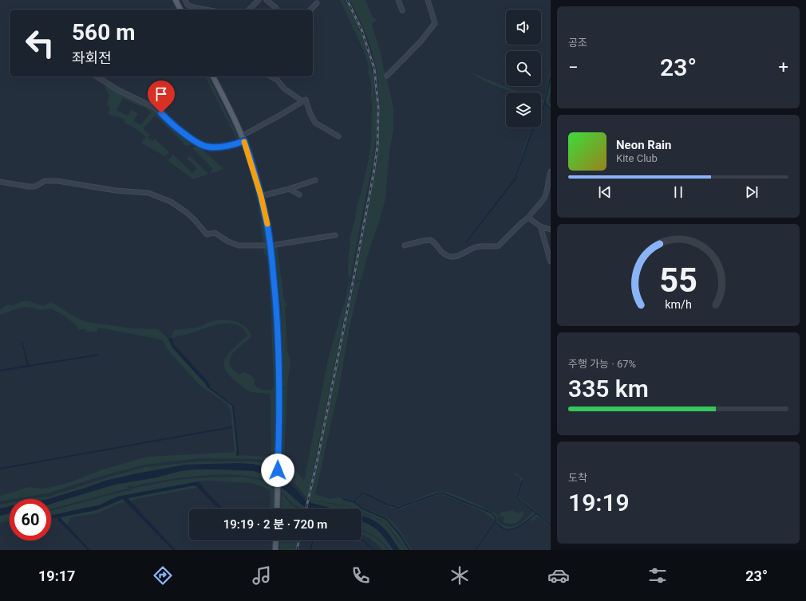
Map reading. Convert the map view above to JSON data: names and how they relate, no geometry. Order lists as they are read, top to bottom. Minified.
{"page":{"tile":["공조",["주행 가능 · 67%","335 km"],["도착","19:19"]],"turn":["560 m","좌회전"],"heat":["−","23°","+"],"song":["Neon Rain","Kite Club"],"limit":"60","trip":"19:19 · 2 분 · 720 m","tabs":["19:17","23°"],"gauge":["55","km/h"]}}
